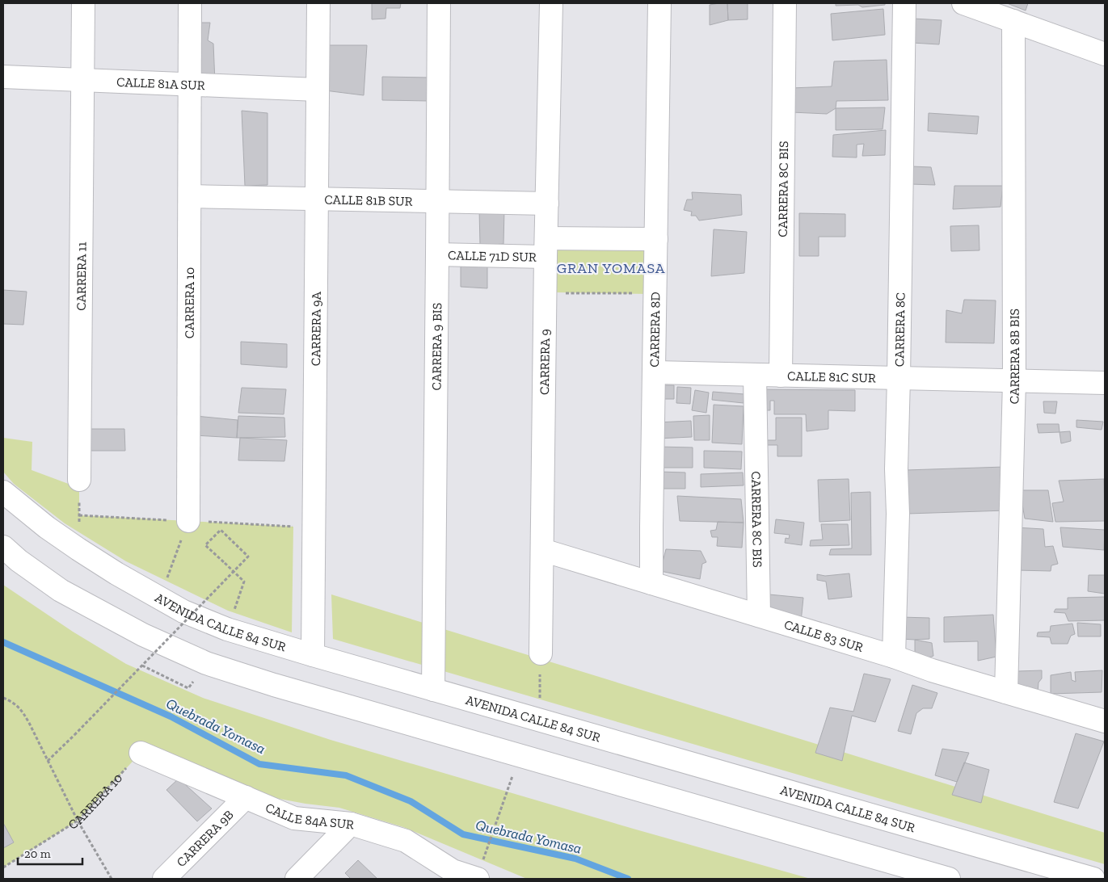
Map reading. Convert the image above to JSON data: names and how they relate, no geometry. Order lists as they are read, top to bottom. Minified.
{"streets":{"main road":["CALLE 81A SUR","CARRERA 8C BIS","CALLE 81B SUR","CALLE 71D SUR","CARRERA 11","CARRERA 10","CARRERA 9A","CARRERA 8D","CARRERA 8C","CARRERA 9 BIS","CARRERA 8B BIS","CARRERA 9","CALLE 81C SUR","AVENIDA CALLE 84 SUR","CALLE 83 SUR","CALLE 84A SUR","CARRERA 9B"]},"crossings":[["CALLE 81A SUR","CARRERA 11"],["CALLE 81A SUR","CARRERA 10"],["CALLE 81A SUR","CARRERA 9A"],["CARRERA 8C BIS","CALLE 81C SUR"],["CARRERA 8C BIS","CALLE 83 SUR"],["CALLE 81B SUR","CARRERA 10"],["CALLE 81B SUR","CARRERA 9A"],["CALLE 81B SUR","CARRERA 9 BIS"],["CALLE 81B SUR","CARRERA 9"],["CALLE 71D SUR","CARRERA 8D"],["CALLE 71D SUR","CARRERA 9 BIS"],["CALLE 71D SUR","CARRERA 9"],["CARRERA 10","CALLE 84A SUR"],["CARRERA 9A","AVENIDA CALLE 84 SUR"],["CARRERA 8D","CALLE 81C SUR"],["CARRERA 8D","CALLE 83 SUR"],["CARRERA 8C","CALLE 81C SUR"],["CARRERA 8C","CALLE 83 SUR"],["CARRERA 9 BIS","AVENIDA CALLE 84 SUR"],["CARRERA 8B BIS","CALLE 81C SUR"],["CARRERA 8B BIS","CALLE 83 SUR"],["CARRERA 9","CALLE 83 SUR"],["CALLE 84A SUR","CARRERA 9B"]],"districts":["GRAN YOMASA"],"water":["Quebrada Yomasa"],"scale_bar":"20 m"}
